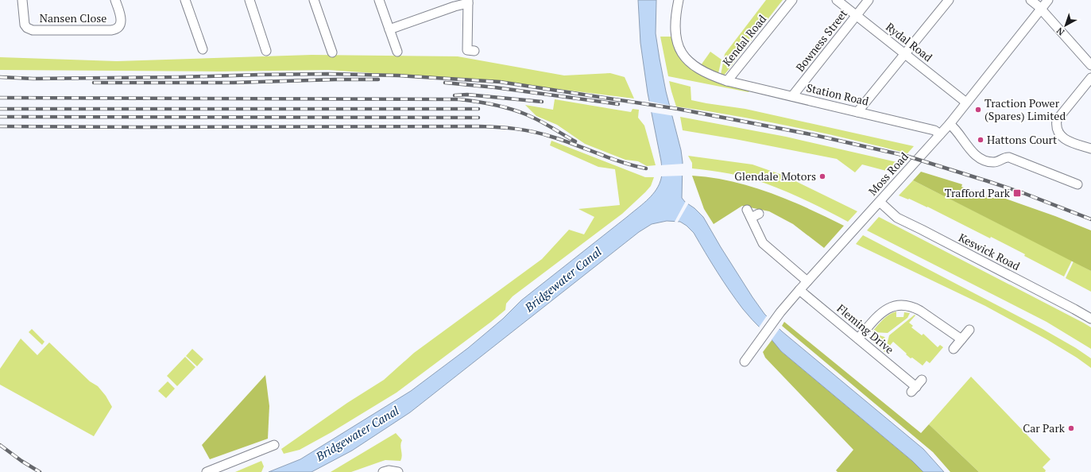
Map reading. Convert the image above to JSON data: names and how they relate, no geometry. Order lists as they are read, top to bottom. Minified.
{"streets":{"street":["Nansen Close","Kendal Road","Bowness Street","Rydal Road","Station Road","Moss Road","Keswick Road","Fleming Drive"]},"crossings":[["Kendal Road","Station Road"],["Bowness Street","Rydal Road"],["Bowness Street","Station Road"],["Rydal Road","Moss Road"],["Station Road","Moss Road"],["Moss Road","Keswick Road"],["Moss Road","Fleming Drive"]],"water":["Bridgewater Canal"],"places":{"other":["Traction Power (Spares) Limited","Hattons Court","Glendale Motors","Car Park"],"transit":["Trafford Park"]},"north":"bottom left"}
